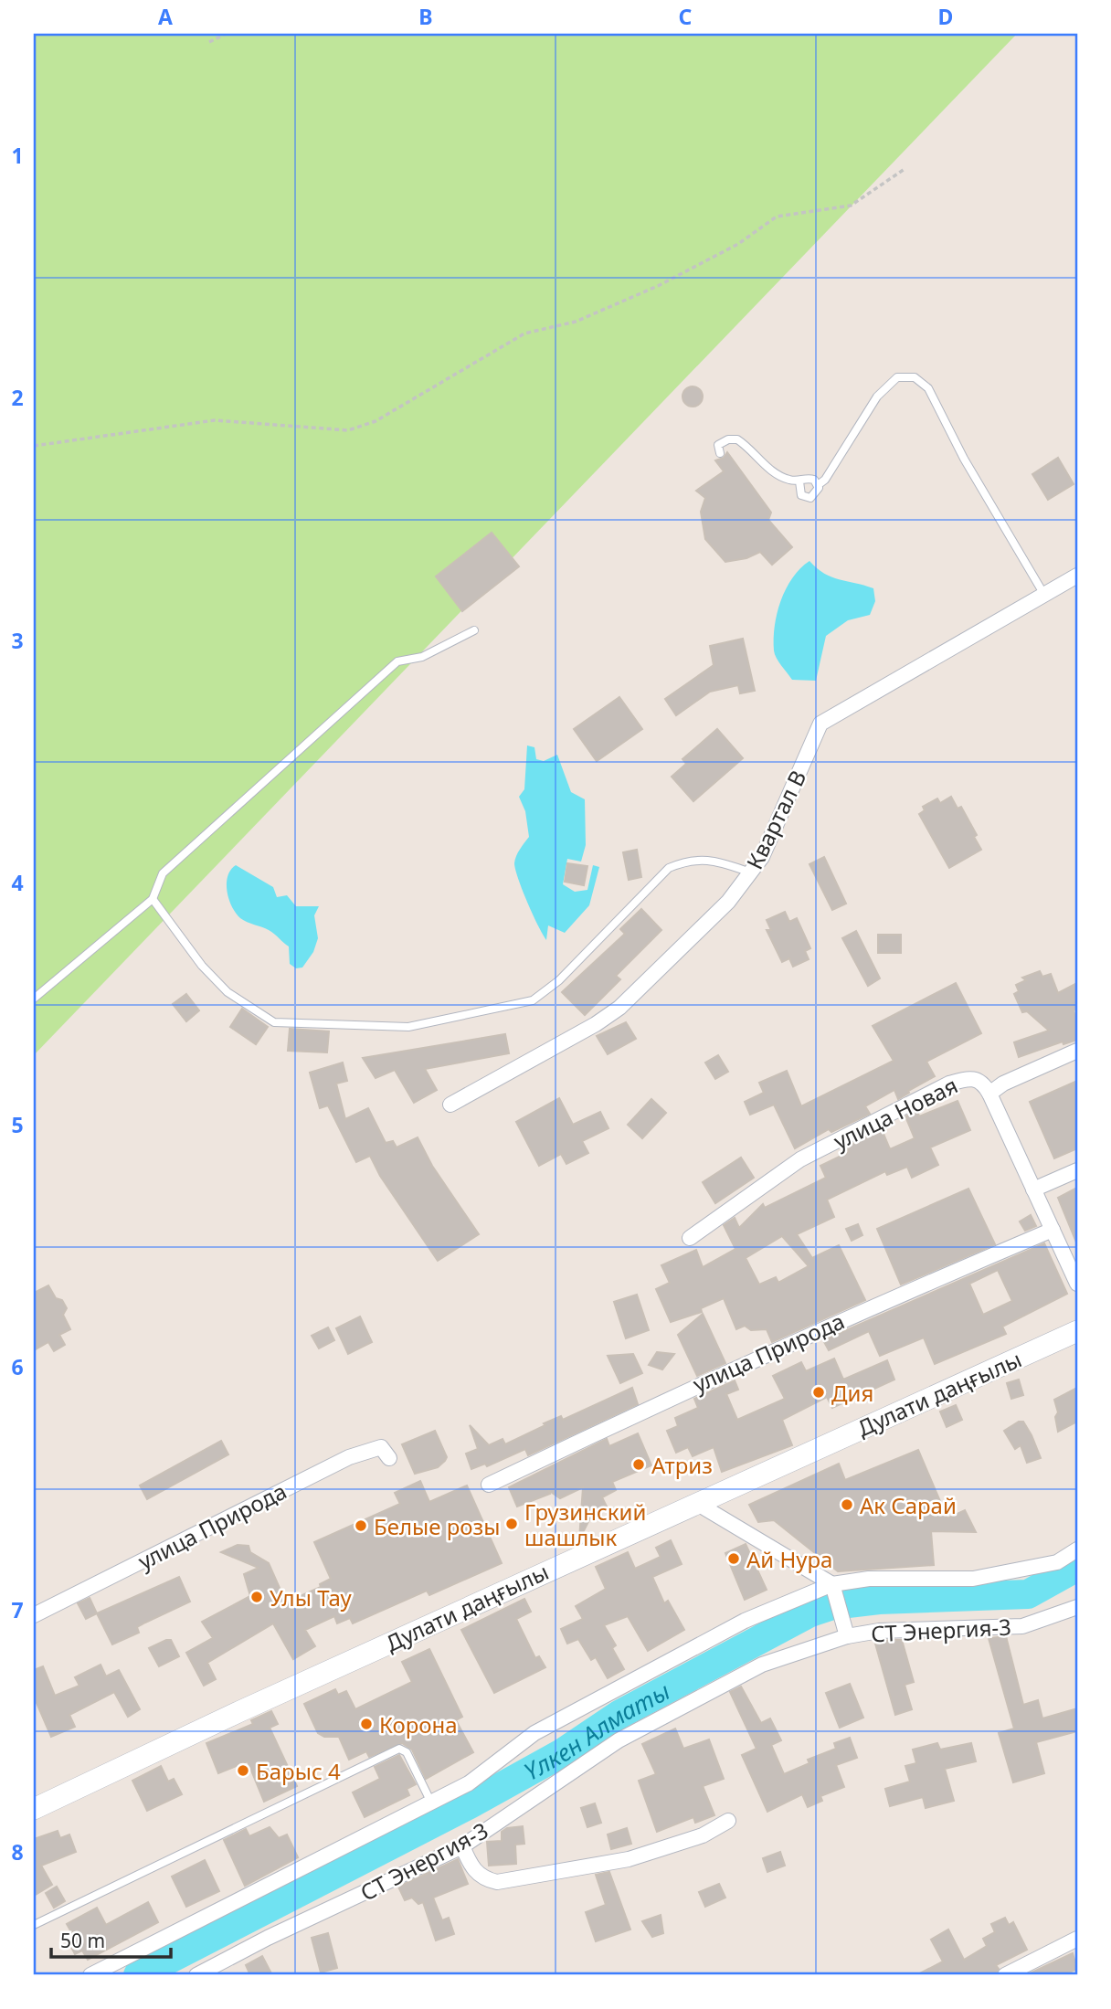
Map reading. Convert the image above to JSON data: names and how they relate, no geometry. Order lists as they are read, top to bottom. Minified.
{"streets":{"main road":["Дулати даңғылы"],"street":["Квартал В","улица Новая","улица Природа","СТ Энергия-3"]},"crossings":[["улица Новая","улица Природа"]],"water":["Үлкен Алматы"],"places":["Дия","Атриз","Ак Сарай","Грузинский шашлык","Белые розы","Ай Нура","Улы Тау","Корона","Барыс 4"],"scale_bar":"50 m","grid":{"columns":["A","B","C","D"],"rows":["1","2","3","4","5","6","7","8"]}}
